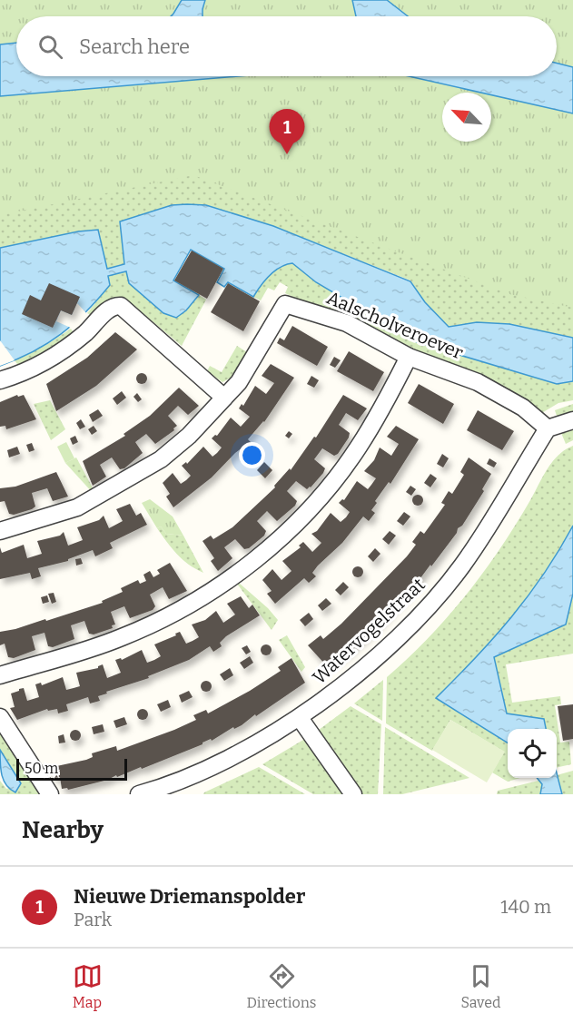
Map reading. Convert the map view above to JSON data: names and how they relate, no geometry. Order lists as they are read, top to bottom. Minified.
{"streets":{"street":["Aalscholveroever","Watervogelstraat"]},"crossings":[["Aalscholveroever","Watervogelstraat"]],"scale_bar":"50 m","north":"top left","page":{"search":"Search here","pins":"1","scale":"50 m","heading":"Nearby","list":[{"mark":"1","name":"Nieuwe Driemanspolder","note":"Park","value":"140 m"}],"nav":["Map","Directions","Saved"]}}
